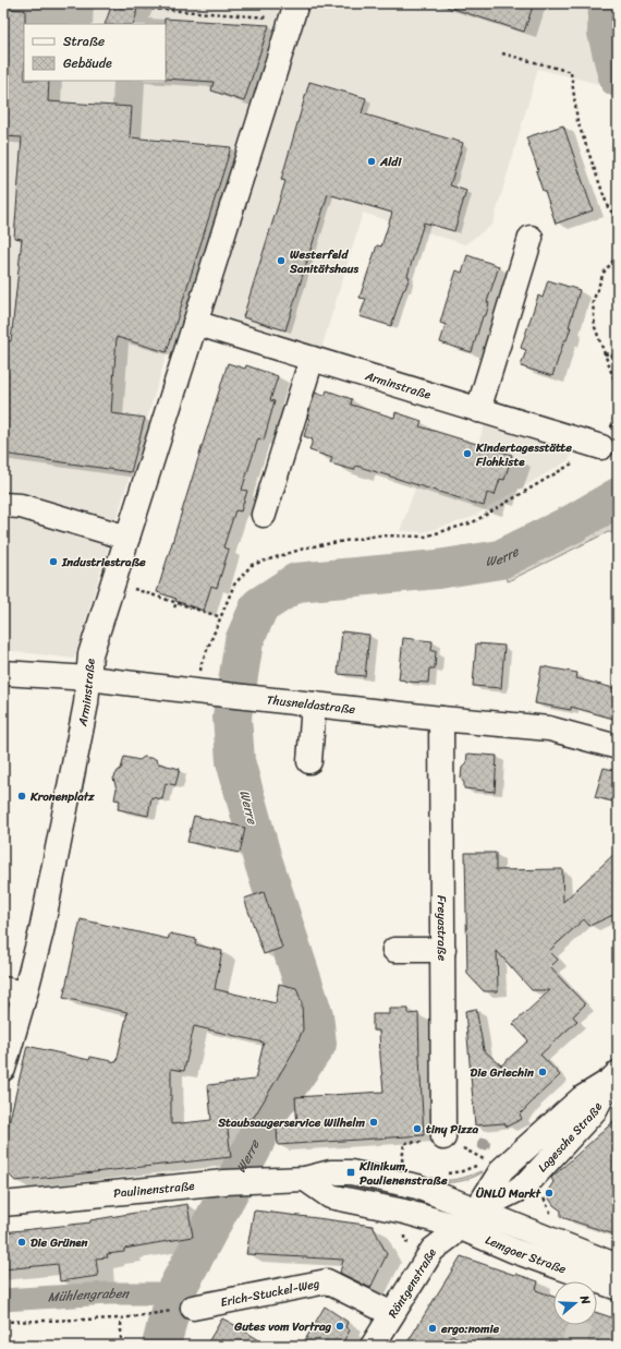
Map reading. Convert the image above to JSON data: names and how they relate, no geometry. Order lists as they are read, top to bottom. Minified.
{"streets":{"street":["Arminstraße","Thusneldastraße","Freyastraße","Lagesche Straße","Paulinenstraße","Lemgoer Straße","Röntgenstraße","Erich-Stuckel-Weg"]},"crossings":[["Arminstraße","Thusneldastraße"],["Thusneldastraße","Freyastraße"],["Lagesche Straße","Paulinenstraße"],["Lagesche Straße","Lemgoer Straße"],["Lagesche Straße","Röntgenstraße"],["Paulinenstraße","Lemgoer Straße"],["Lemgoer Straße","Röntgenstraße"],["Röntgenstraße","Erich-Stuckel-Weg"]],"water":["Werre","Mühlengraben"],"places":{"other":["Aldi","Westerfeld Sanitätshaus","Kindertagesstätte Flohkiste","Industriestraße","Kronenplatz","Die Griechin","Staubsaugerservice Wilhelm","tiny Pizza","ÜNLÜ Markt","Die Grünen","Gutes vom Vortrag","ergo:nomie"],"transit":["Klinikum, Paulienenstraße"]},"legend":["Straße","Gebäude"],"north":"right"}
